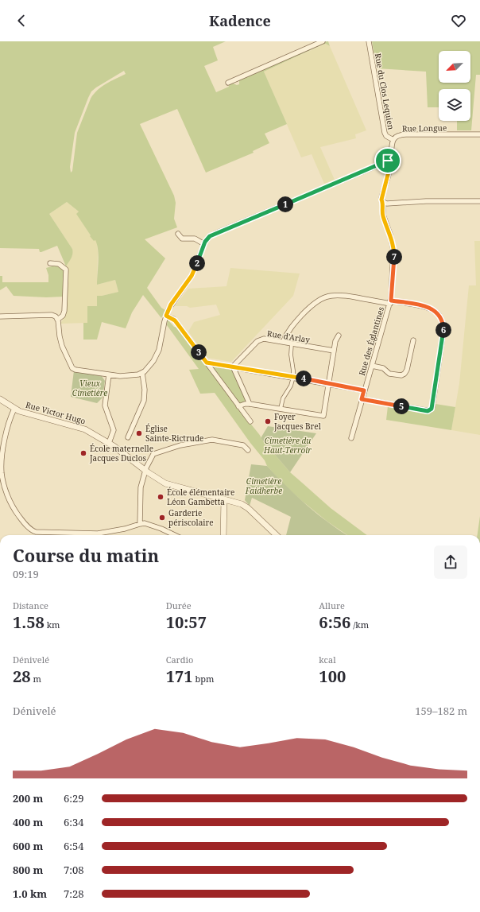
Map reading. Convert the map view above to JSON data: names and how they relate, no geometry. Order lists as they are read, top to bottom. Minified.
{"streets":{"street":["Rue du Clos Lequien","Rue Longue","Rue d'Arlay","Rue des Églantines","Rue Victor Hugo"]},"crossings":[["Rue du Clos Lequien","Rue Longue"],["Rue Longue","Rue des Églantines"]],"parks":["Vieux Cimetière","Cimetière du Haut-Terroir","Cimetière Faidherbe"],"places":["Foyer Jacques Brel","Église Sainte-Rictrude","École maternelle Jacques Duclos","École élémentaire Léon Gambetta","Garderie périscolaire"],"north":"bottom left","page":{"header":"Kadence","pins":["1","7","2","6","3","4","5"],"heading":["Course du matin","09:19"],"stats":[["Distance","1.58 km"],["Durée","10:57"],["Allure","6:56 /km"],["Dénivelé","28 m"],["Cardio","171 bpm"],["kcal","100"]],"chart":["Dénivelé","159–182 m"],"list":[{"name":"200 m","note":"6:29"},{"name":"400 m","note":"6:34"},{"name":"600 m","note":"6:54"},{"name":"800 m","note":"7:08"},{"name":"1.0 km","note":"7:28"}]}}
